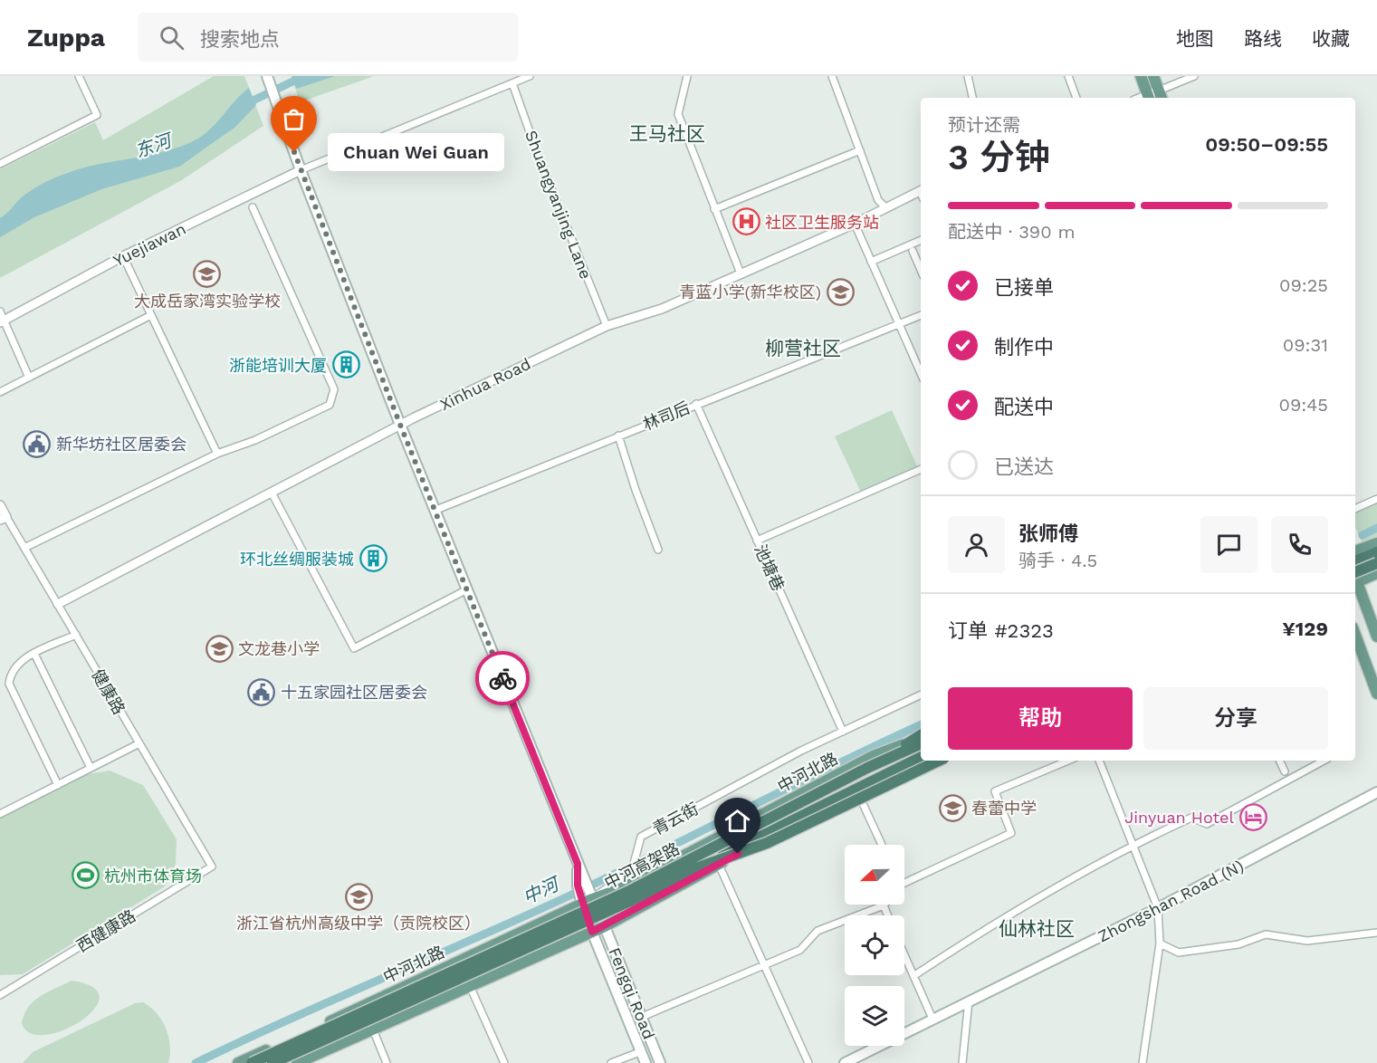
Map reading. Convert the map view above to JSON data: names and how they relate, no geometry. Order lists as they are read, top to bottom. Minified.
{"streets":{"highway":["中河高架路"],"main road":["中河北路","Zhongshan Road (N)","Fengqi Road"],"street":["Shuangyanjing Lane","Yuejiawan","Xinhua Road","林司后","池塘巷","健康路","青云街","西健康路"]},"crossings":[["Shuangyanjing Lane","Xinhua Road"],["Yuejiawan","Fengqi Road"],["Xinhua Road","健康路"],["Xinhua Road","Fengqi Road"],["林司后","池塘巷"],["林司后","Fengqi Road"],["池塘巷","青云街"],["健康路","西健康路"],["中河北路","青云街"],["中河北路","Fengqi Road"],["青云街","Fengqi Road"]],"districts":["王马社区","柳营社区","仙林社区"],"water":["东河","中河"],"places":{"other":["Chuan Wei Guan"],"hospital":["社区卫生服务站"],"school or university":["大成岳家湾实验学校","青蓝小学(新华校区)","文龙巷小学","春蕾中学","浙江省杭州高级中学（贡院校区）"],"building":["浙能培训大厦","环北丝绸服装城"],"public building":["新华坊社区居委会","十五家园社区居委会"],"hotel":["Jinyuan Hotel"],"sports":["杭州市体育场"]},"north":"left","page":{"header":"Zuppa","search":"搜索地点","nav":["地图","路线","收藏"],"heading":["3 分钟","预计还需","09:50–09:55"],"panel":["张师傅","骑手 · 4.5","订单 #2323","¥129"],"bubble":"Chuan Wei Guan","bar":"配送中 · 390 m","list":[["已接单","09:25"],["制作中","09:31"],["配送中","09:45"],"已送达"],"buttons":["帮助","分享"]}}
